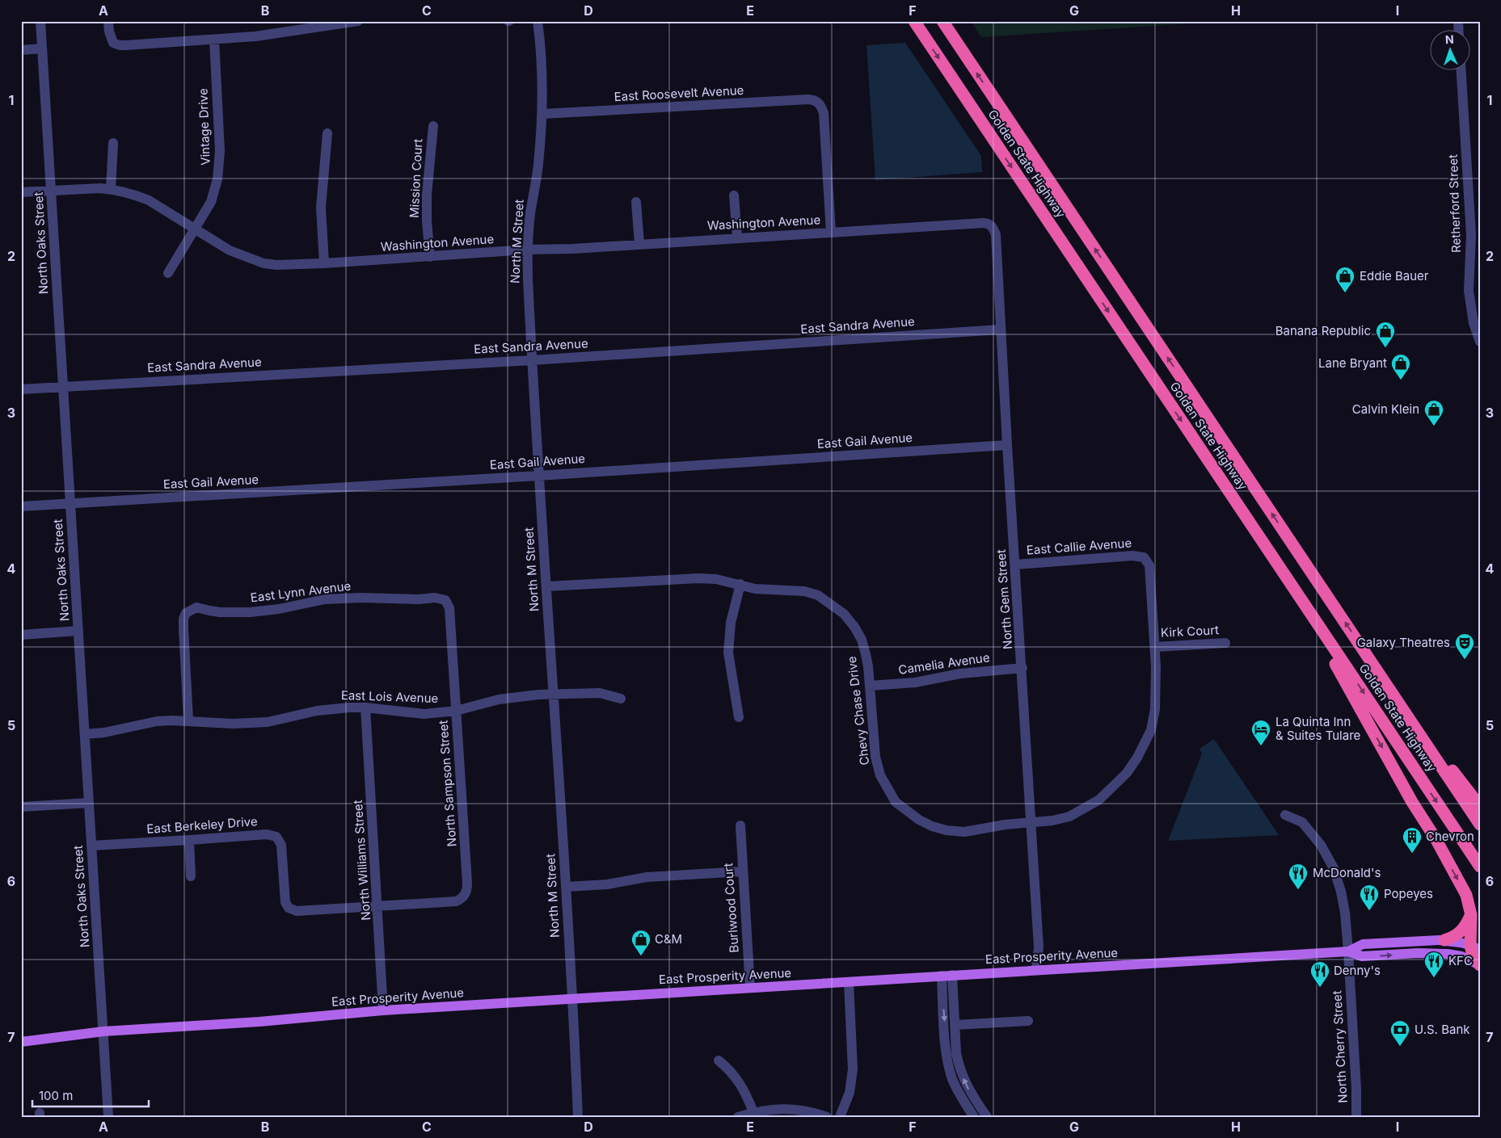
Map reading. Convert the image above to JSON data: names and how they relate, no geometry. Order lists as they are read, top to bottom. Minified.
{"streets":{"highway":["Golden State Highway"],"main road":["East Prosperity Avenue"],"street":["East Roosevelt Avenue","Vintage Drive","Mission Court","Retherford Street","Washington Avenue","North M Street","North Oaks Street","East Sandra Avenue","East Gail Avenue","East Callie Avenue","East Lynn Avenue","North Gem Street","Kirk Court","Camelia Avenue","East Lois Avenue","Chevy Chase Drive","North Sampson Street","East Berkeley Drive","North Williams Street","Burlwood Court","North Cherry Street"]},"crossings":[["East Roosevelt Avenue","Washington Avenue"],["East Roosevelt Avenue","North M Street"],["Vintage Drive","Washington Avenue"],["Mission Court","Washington Avenue"],["Washington Avenue","North M Street"],["Washington Avenue","North Oaks Street"],["Washington Avenue","North Gem Street"],["North M Street","East Sandra Avenue"],["North M Street","East Gail Avenue"],["North M Street","East Lois Avenue"],["North M Street","Chevy Chase Drive"],["North M Street","East Prosperity Avenue"],["North Oaks Street","East Sandra Avenue"],["North Oaks Street","East Gail Avenue"],["North Oaks Street","East Lois Avenue"],["North Oaks Street","East Berkeley Drive"],["North Oaks Street","East Prosperity Avenue"],["East Sandra Avenue","North Gem Street"],["East Gail Avenue","North Gem Street"],["East Callie Avenue","North Gem Street"],["East Callie Avenue","Chevy Chase Drive"],["East Lynn Avenue","East Lois Avenue"],["East Lynn Avenue","North Sampson Street"],["North Gem Street","Camelia Avenue"],["North Gem Street","Chevy Chase Drive"],["North Gem Street","East Prosperity Avenue"],["Kirk Court","Chevy Chase Drive"],["Camelia Avenue","Chevy Chase Drive"],["East Lois Avenue","North Sampson Street"],["East Lois Avenue","North Williams Street"],["North Sampson Street","East Berkeley Drive"],["East Berkeley Drive","North Williams Street"],["North Williams Street","East Prosperity Avenue"],["Burlwood Court","East Prosperity Avenue"],["East Prosperity Avenue","North Cherry Street"]],"places":{"shop":["Eddie Bauer","Banana Republic","Lane Bryant","Calvin Klein","C&M"],"theatre":["Galaxy Theatres"],"hotel":["La Quinta Inn & Suites Tulare"],"building":["Chevron"],"restaurant":["McDonald's","Popeyes","KFC","Denny's"],"bank":["U.S. Bank"]},"scale_bar":"100 m","north":"top","grid":{"columns":["A","B","C","D","E","F","G","H","I"],"rows":["1","2","3","4","5","6","7"]}}
